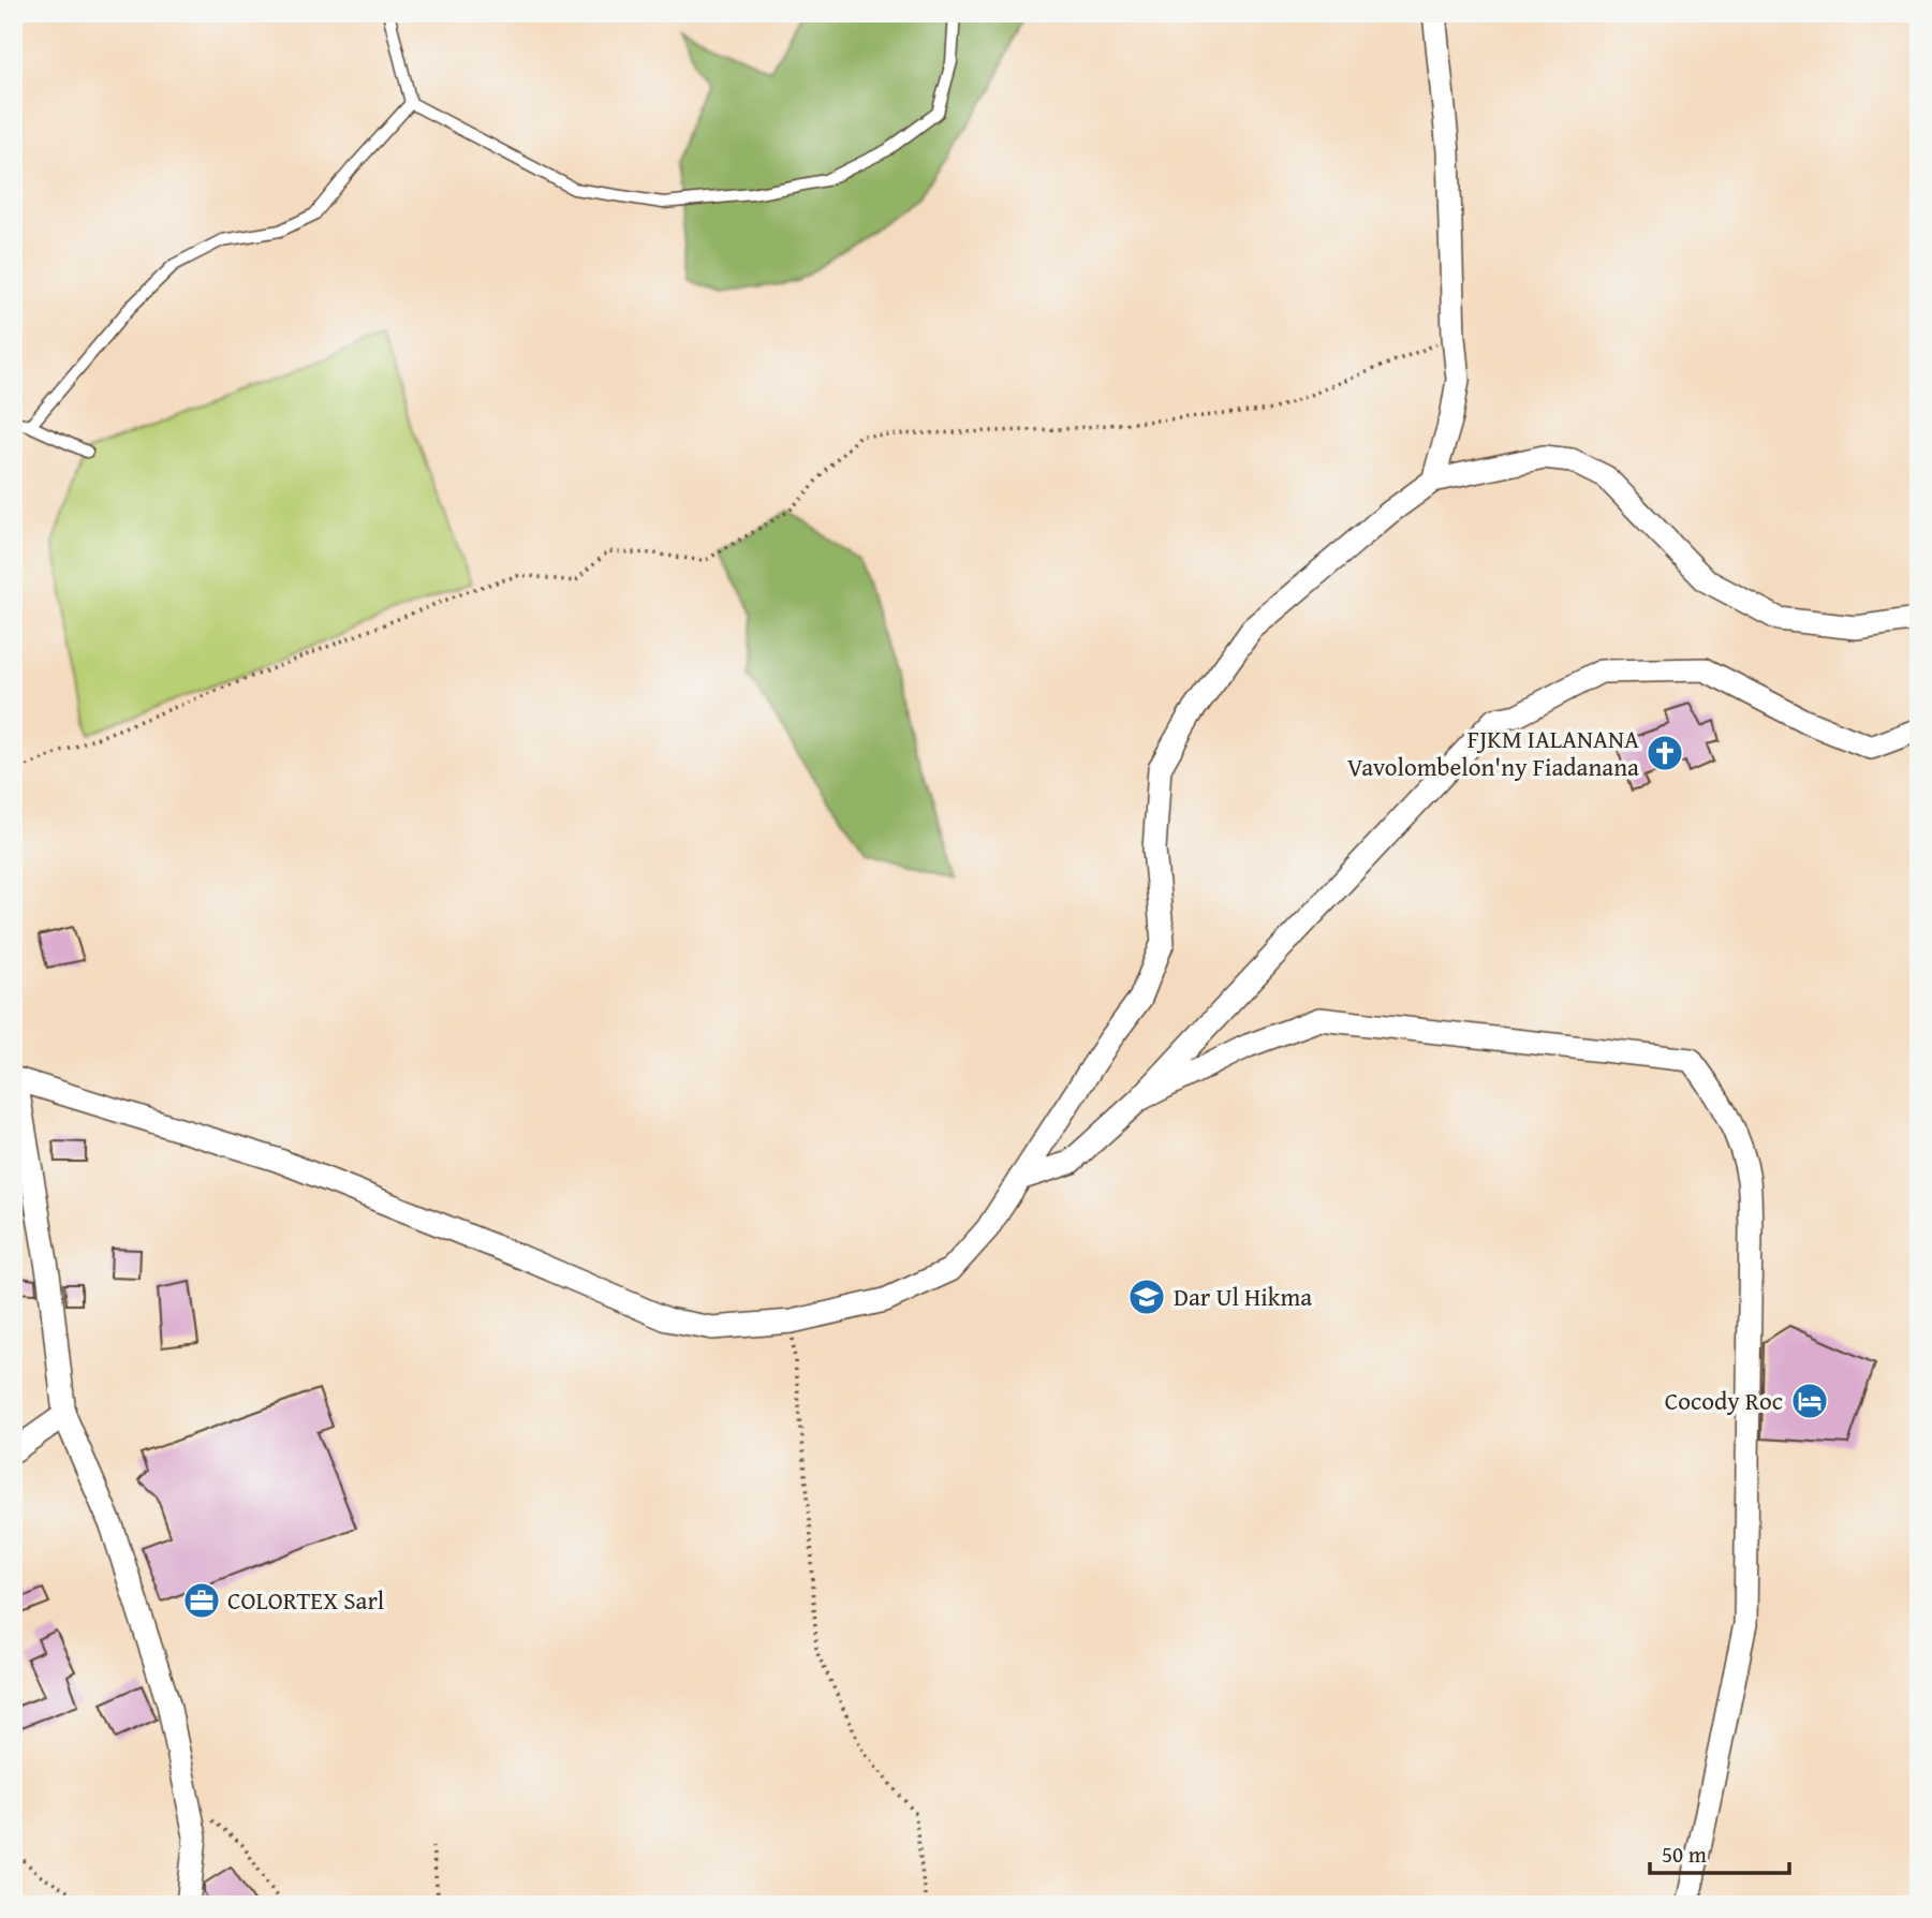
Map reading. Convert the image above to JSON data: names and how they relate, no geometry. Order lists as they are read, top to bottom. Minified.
{"places":{"church":["FJKM IALANANA Vavolombelon'ny Fiadanana"],"school or university":["Dar Ul Hikma"],"hotel":["Cocody Roc"],"office":["COLORTEX Sarl"]},"scale_bar":"50 m"}
